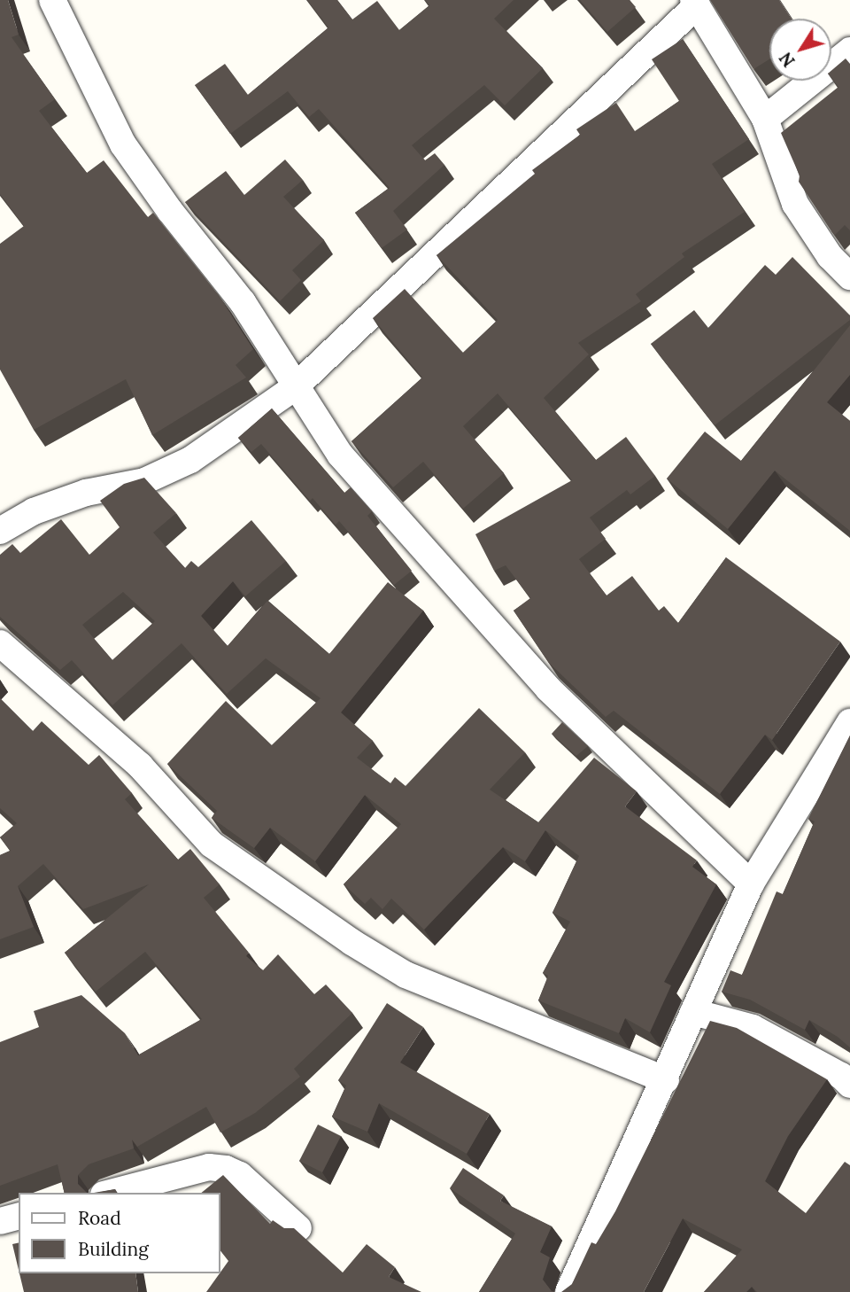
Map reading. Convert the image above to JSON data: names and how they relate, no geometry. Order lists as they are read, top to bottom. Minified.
{"legend":["Road","Building"],"north":"bottom left"}
